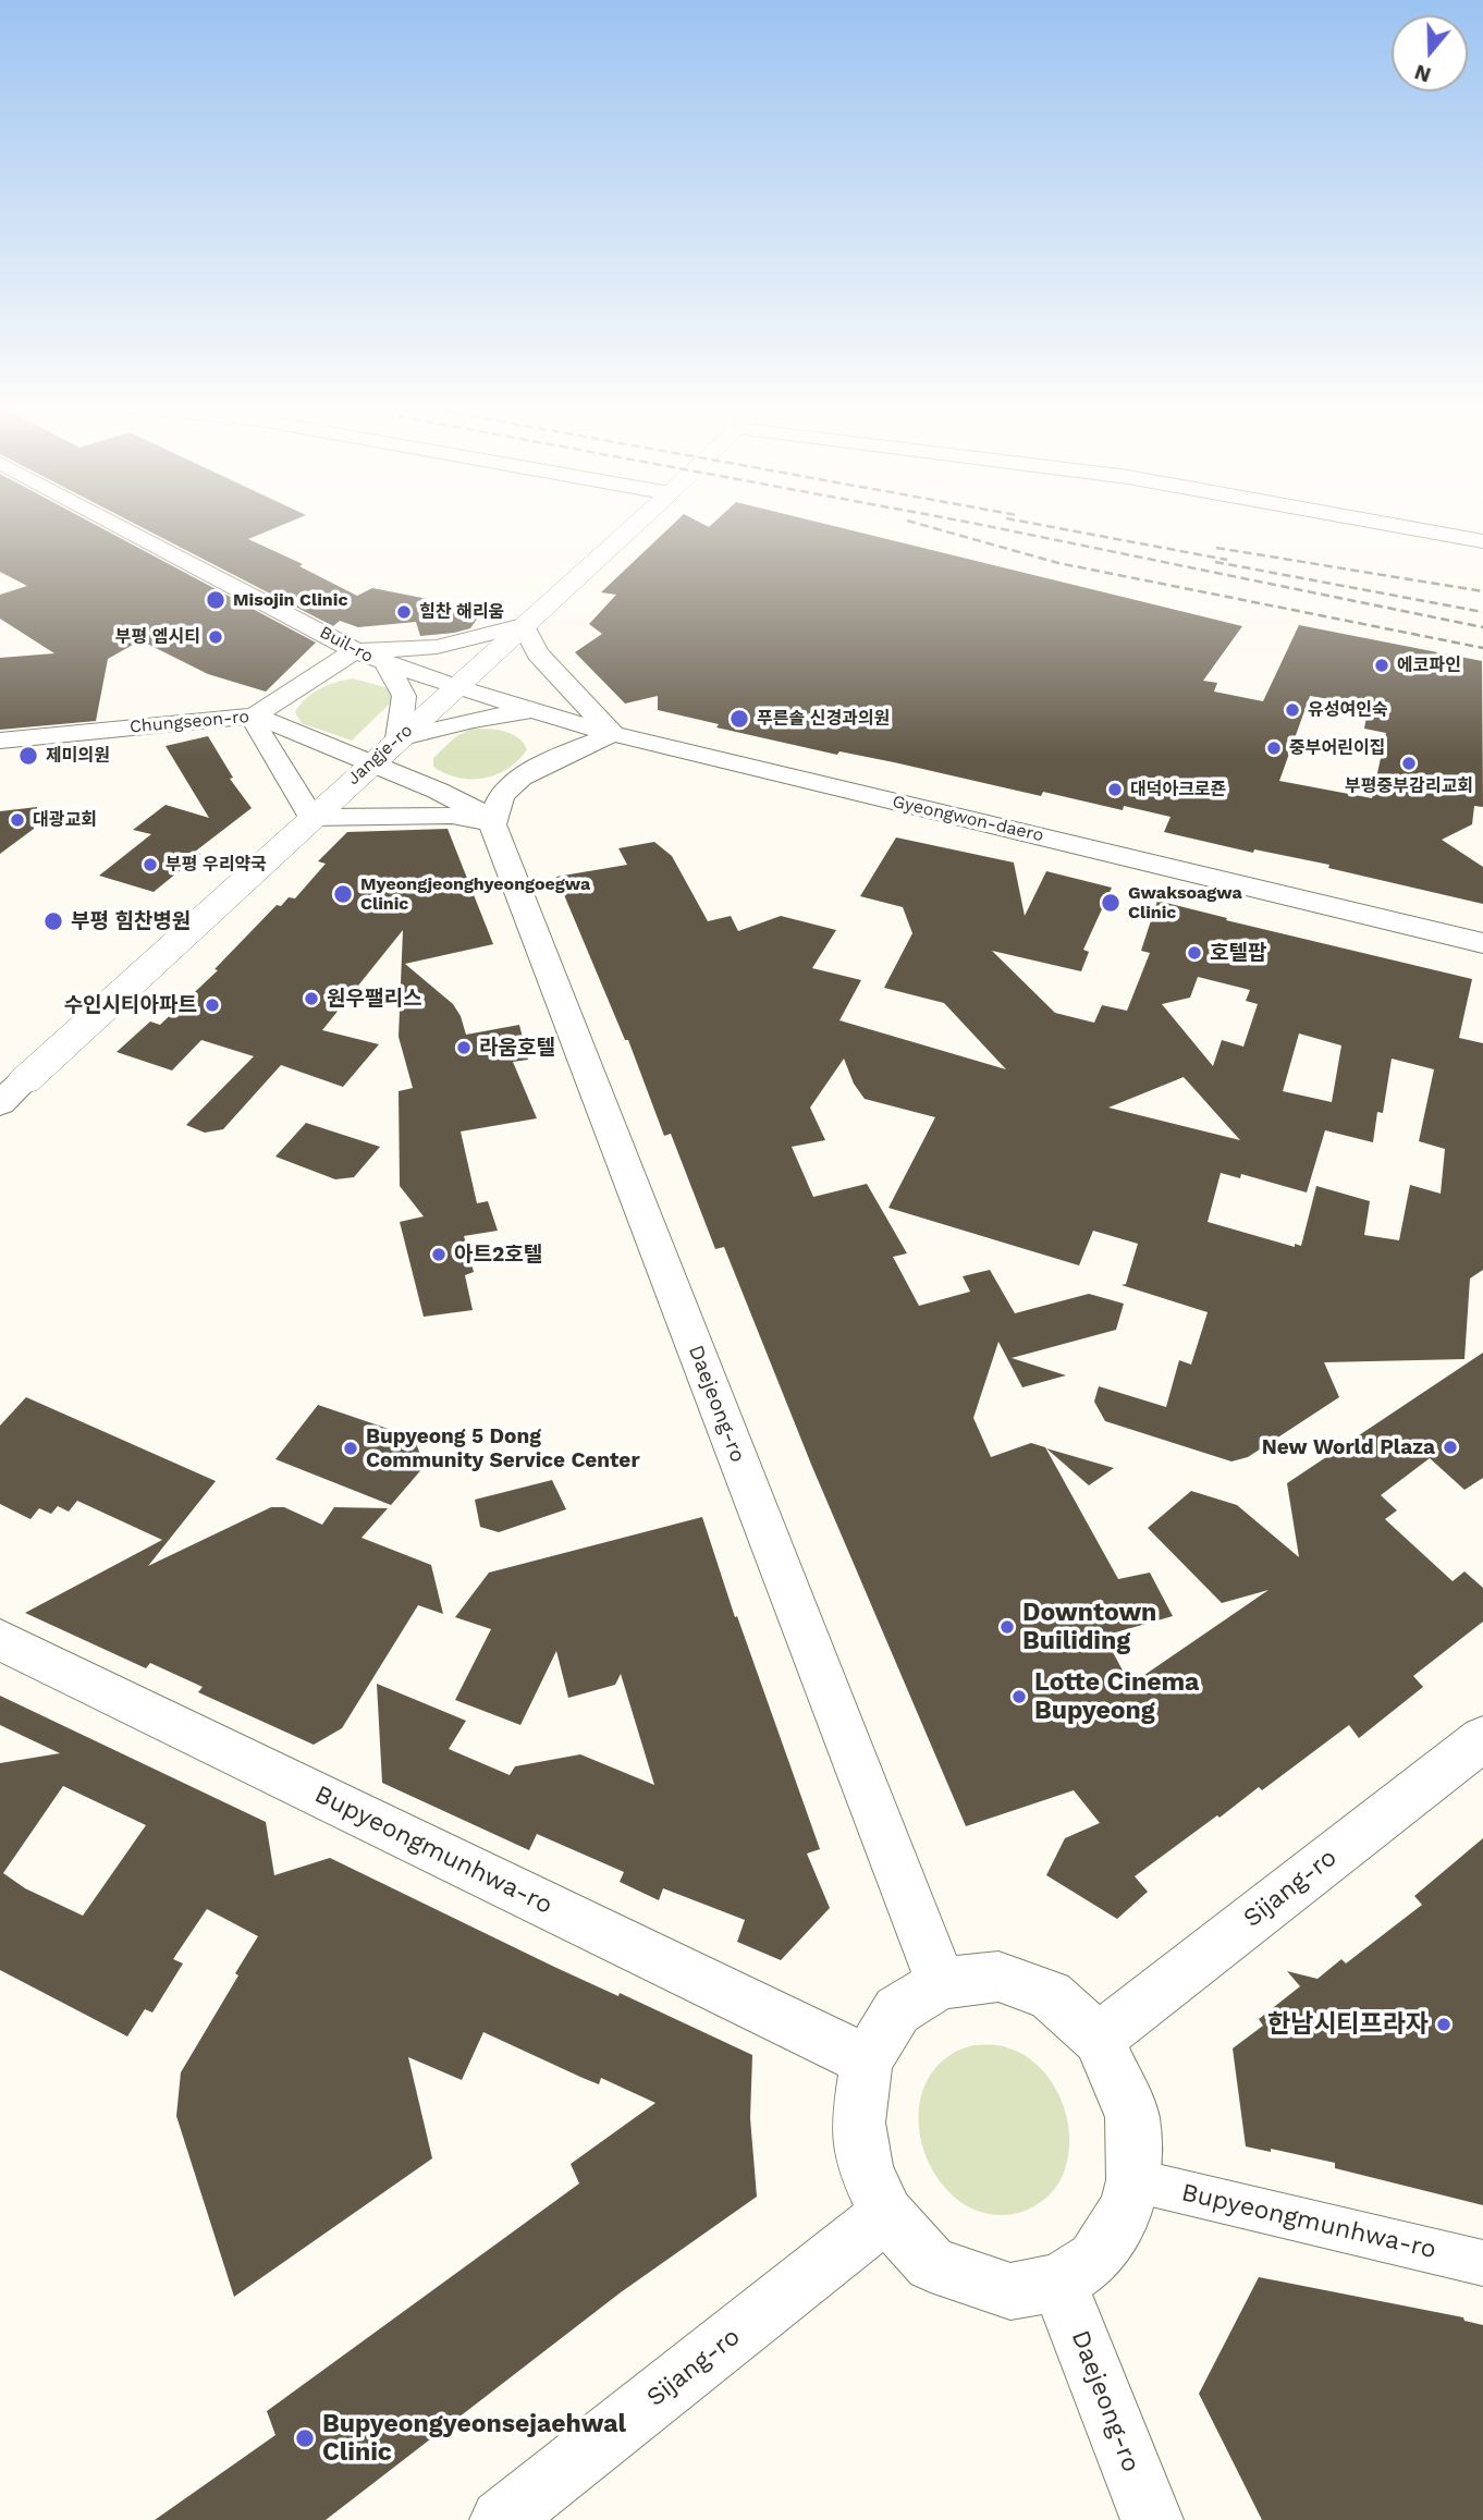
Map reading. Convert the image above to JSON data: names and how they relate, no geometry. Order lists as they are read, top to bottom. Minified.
{"streets":{"main road":["Jangje-ro"],"street":["Buil-ro","Chungseon-ro","Gyeongwon-daero","Daejeong-ro","Bupyeongmunhwa-ro","Sijang-ro"]},"crossings":[["Buil-ro","Chungseon-ro"],["Buil-ro","Jangje-ro"],["Buil-ro","Gyeongwon-daero"],["Chungseon-ro","Jangje-ro"],["Chungseon-ro","Daejeong-ro"],["Jangje-ro","Gyeongwon-daero"]],"places":["Misojin Clinic","힘찬 해리움","부평 엠시티","에코파인","유성여인숙","푸른솔 신경과의원","중부어린이집","제미의원","부평중부감리교회","대덕아크로죤","대광교회","부평 우리약국","Myeongjeonghyeongoegwa Clinic","Gwaksoagwa Clinic","부평 힘찬병원","호텔팝","원우팰리스","수인시티아파트","라움호텔","아트2호텔","New World Plaza","Bupyeong 5 Dong Community Service Center","Downtown Builiding","Lotte Cinema Bupyeong","한남시티프라자","Bupyeongyeonsejaehwal Clinic"],"north":"bottom"}
